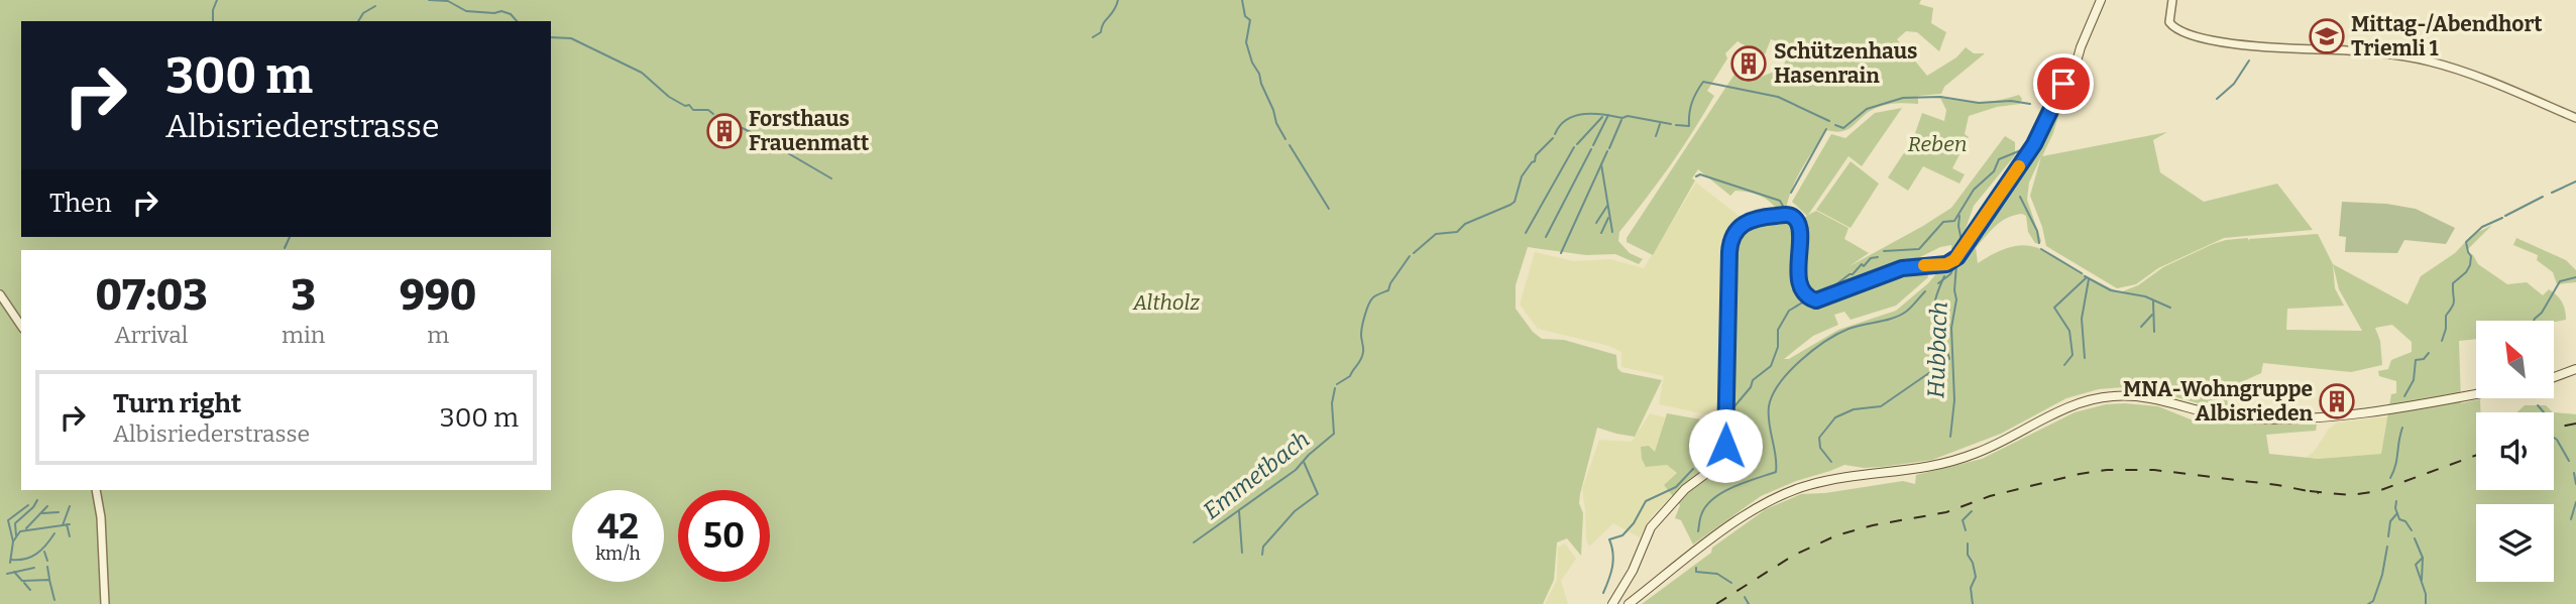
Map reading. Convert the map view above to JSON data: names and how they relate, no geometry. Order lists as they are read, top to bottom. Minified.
{"water":["Hubbach","Emmetbach"],"parks":["Reben","Altholz"],"places":{"school or university":["Mittag-/Abendhort Triemli 1"],"building":["Schützenhaus Hasenrain","Forsthaus Frauenmatt","MNA-Wohngruppe Albisrieden"]},"north":"top left","page":{"turn":["300 m","Albisriederstrasse"],"then":"Then","eta":["07:03","Arrival","3","min","990","m"],"list":[{"name":"Turn right","note":"Albisriederstrasse","value":"300 m"}],"speed":"42 km/h","limit":"50"}}
